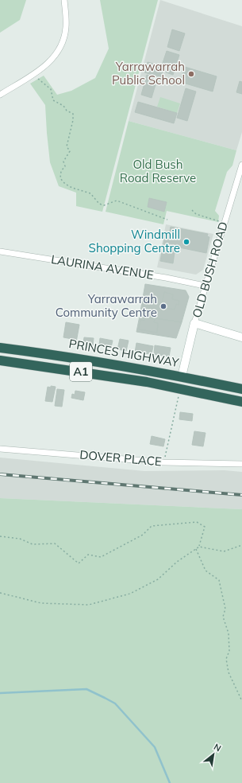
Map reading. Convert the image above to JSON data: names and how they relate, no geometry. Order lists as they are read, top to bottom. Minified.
{"streets":{"highway":["PRINCES HIGHWAY","A1"],"street":["LAURINA AVENUE","OLD BUSH ROAD","DOVER PLACE"]},"crossings":[["LAURINA AVENUE","OLD BUSH ROAD"],["OLD BUSH ROAD","PRINCES HIGHWAY"]],"parks":["Old Bush Road Reserve"],"places":["Yarrawarrah Public School","Windmill Shopping Centre","Yarrawarrah Community Centre"],"north":"top right"}
